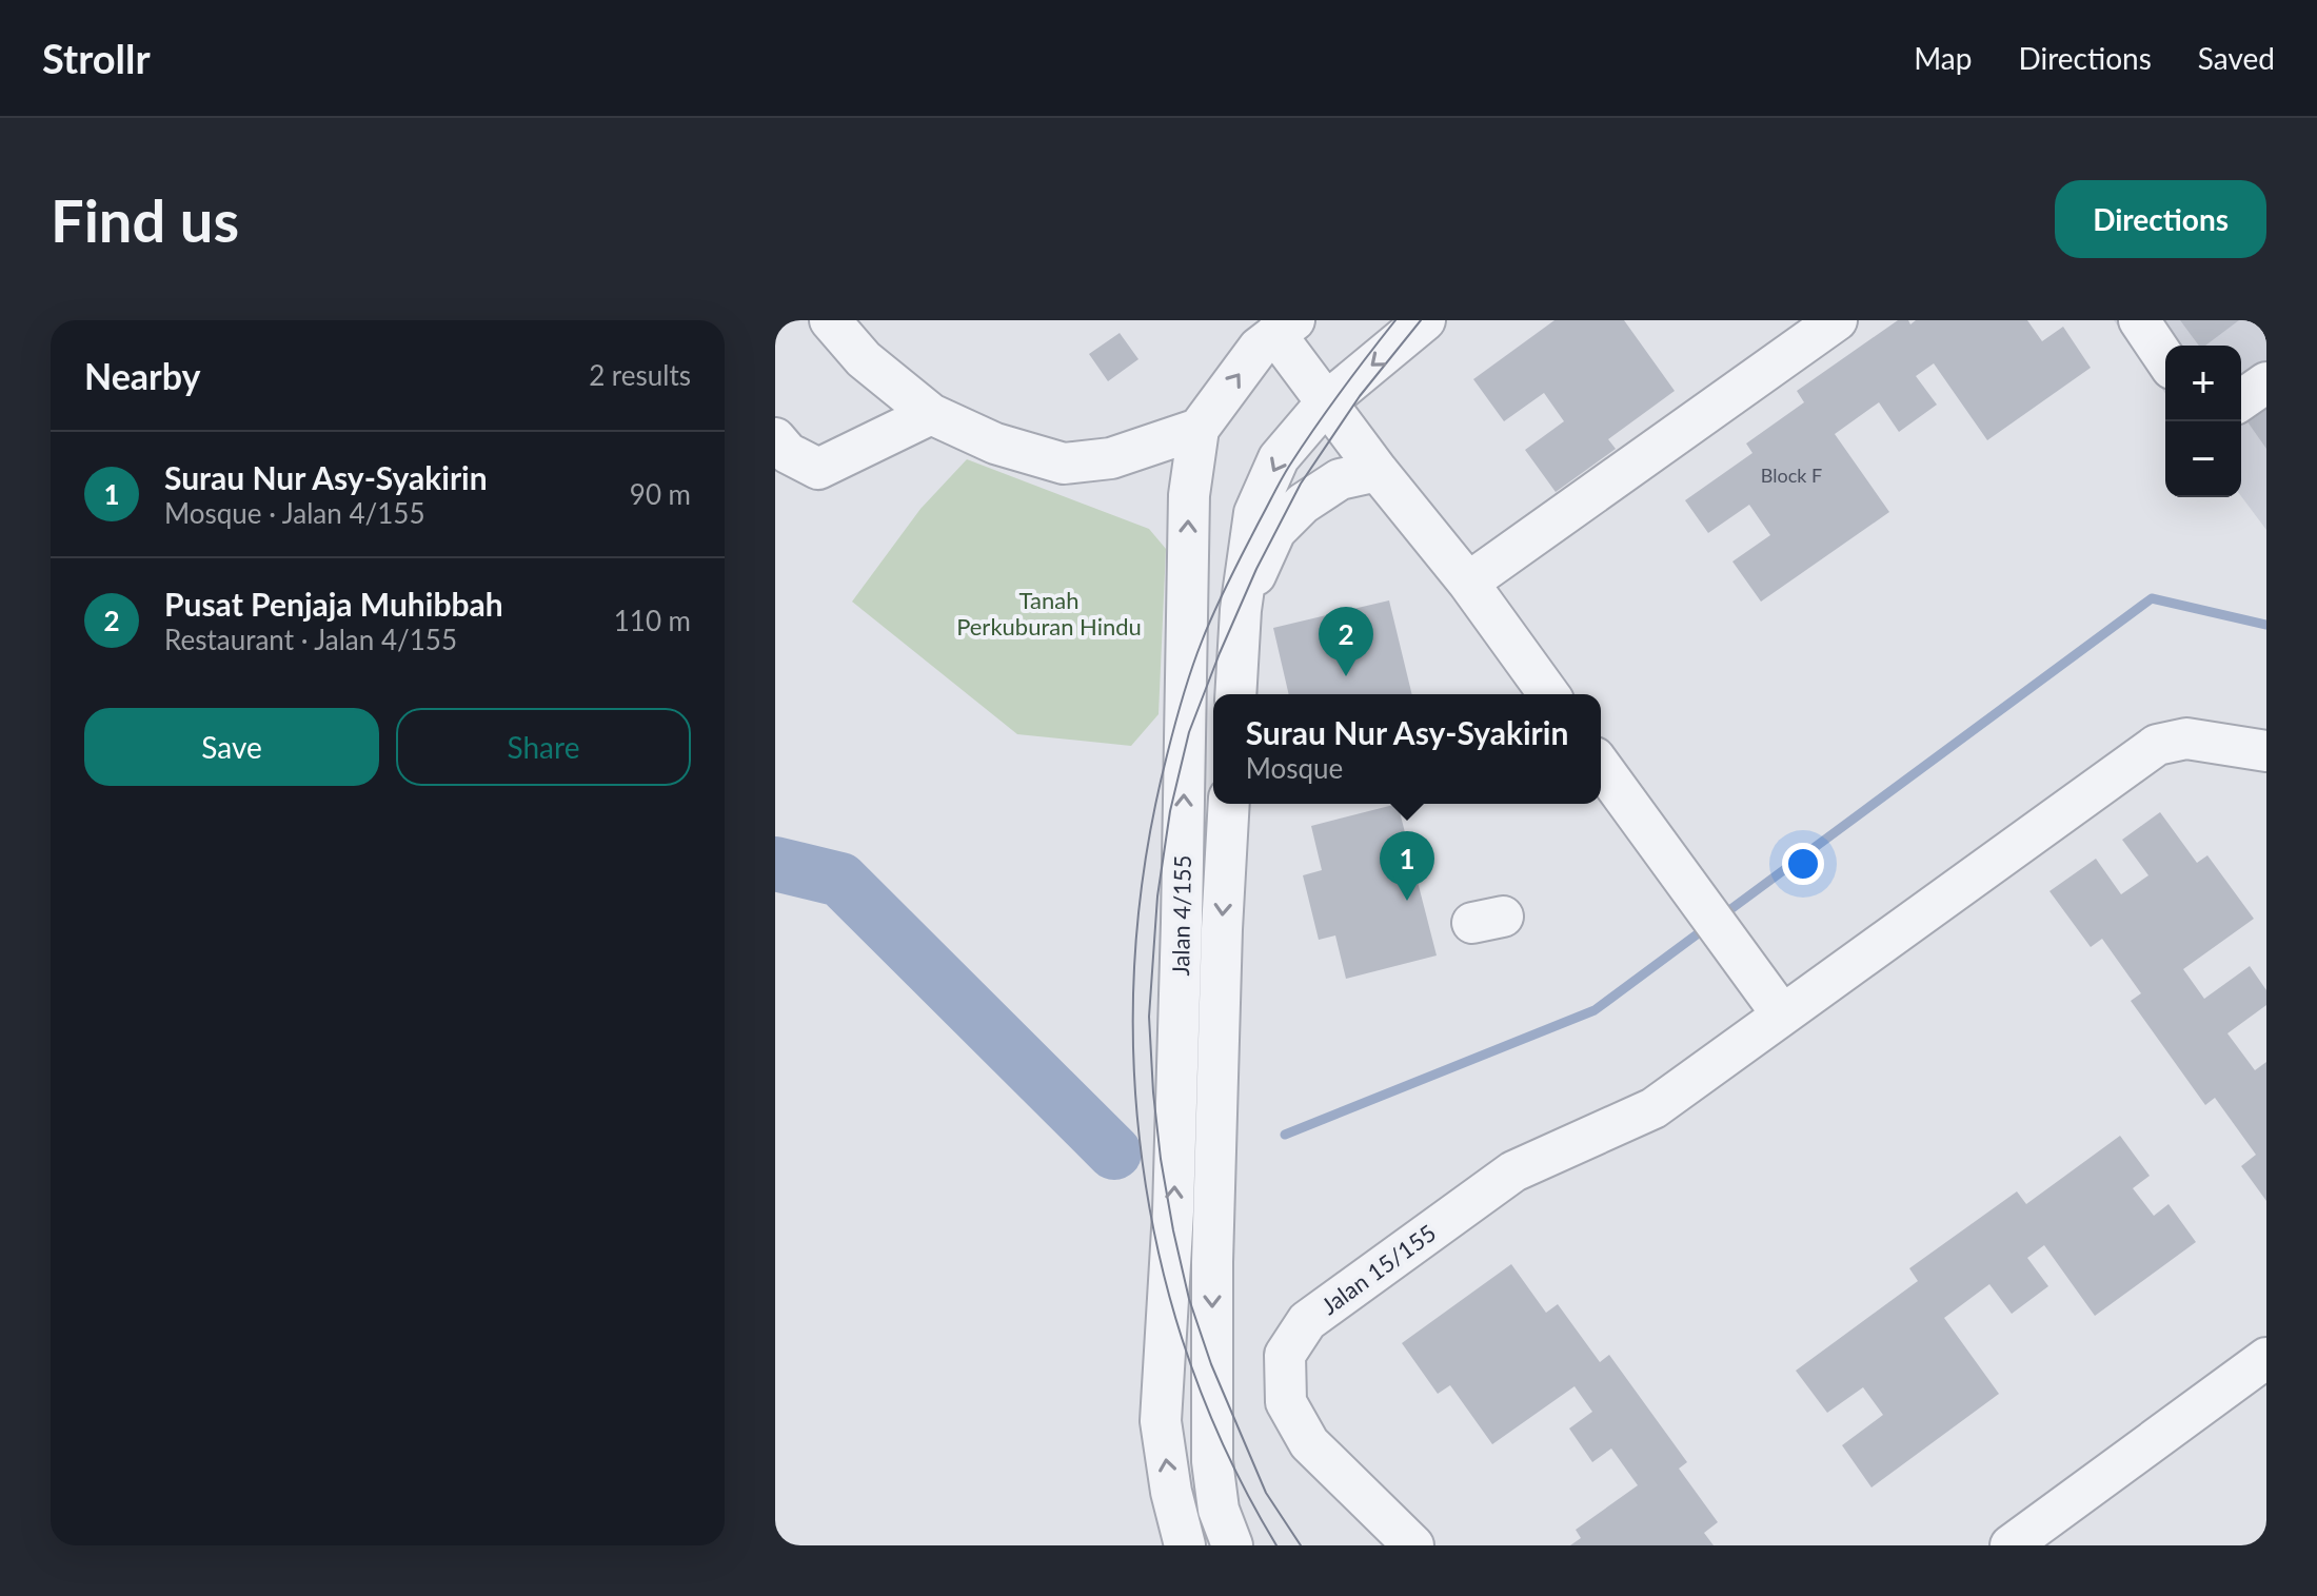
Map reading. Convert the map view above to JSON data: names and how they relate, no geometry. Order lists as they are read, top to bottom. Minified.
{"streets":{"street":["Jalan 4/155","Jalan 15/155"]},"parks":["Tanah Perkuburan Hindu"],"house_numbers":["Block F"],"page":{"header":"Strollr","nav":["Map","Directions","Saved"],"buttons":["Directions",["Save","Share"]],"title":"Find us","heading":["Nearby","2 results"],"map_buttons":["+","−"],"list":[{"mark":"1","name":"Surau Nur Asy-Syakirin","note":"Mosque · Jalan 4/155","value":"90 m"},{"mark":"2","name":"Pusat Penjaja Muhibbah","note":"Restaurant · Jalan 4/155","value":"110 m"}],"pins":["2","1"],"popup":["Surau Nur Asy-Syakirin","Mosque"]}}
